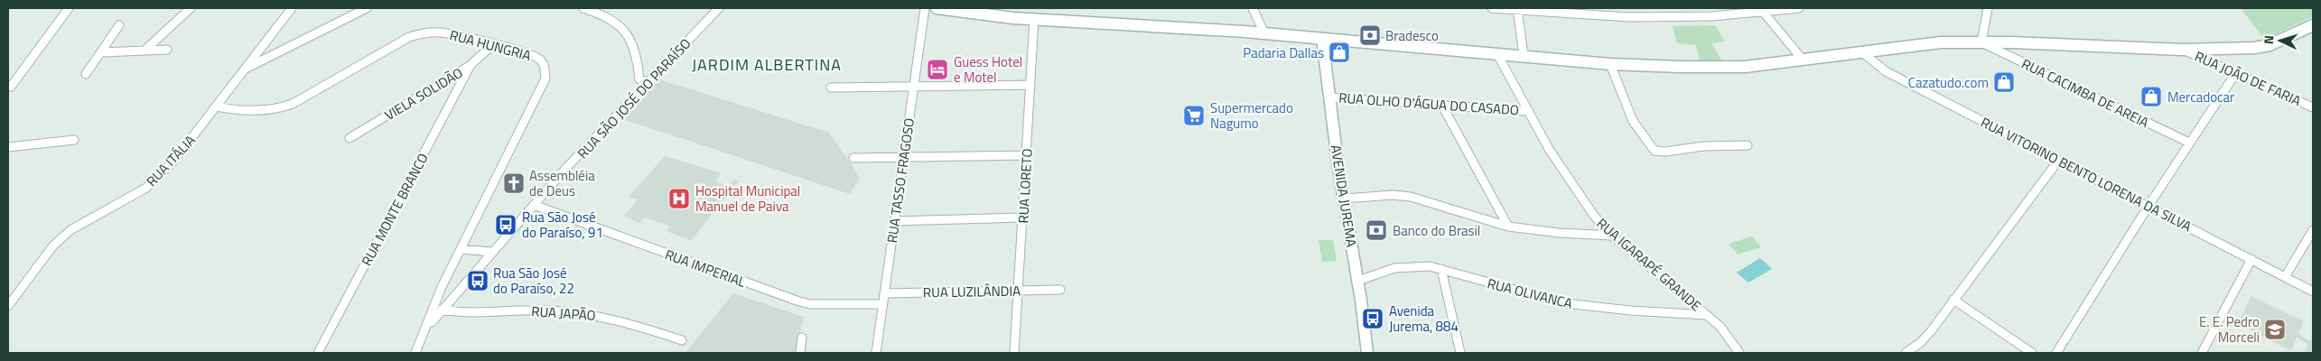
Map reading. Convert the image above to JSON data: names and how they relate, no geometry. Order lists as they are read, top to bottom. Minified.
{"streets":{"main road":["AVENIDA JUREMA"],"street":["RUA HUNGRIA","RUA JOÃO DE FARIA","RUA CACIMBA DE AREIA","VIELA SOLIDÃO","RUA SÃO JOSÉ DO PARAÍSO","RUA OLHO D'ÁGUA DO CASADO","RUA ITÁLIA","RUA VITORINO BENTO LORENA DA SILVA","RUA TASSO FRAGOSO","RUA LORETO","RUA MONTE BRANCO","RUA IGARAPÉ GRANDE","RUA IMPERIAL","RUA LUZILÂNDIA","RUA OLIVANCA","RUA JAPÃO"]},"crossings":[["RUA HUNGRIA","VIELA SOLIDÃO"],["RUA HUNGRIA","RUA SÃO JOSÉ DO PARAÍSO"],["RUA HUNGRIA","RUA ITÁLIA"],["VIELA SOLIDÃO","RUA MONTE BRANCO"],["RUA SÃO JOSÉ DO PARAÍSO","RUA IMPERIAL"],["RUA SÃO JOSÉ DO PARAÍSO","RUA JAPÃO"],["RUA OLHO D'ÁGUA DO CASADO","AVENIDA JUREMA"],["RUA OLHO D'ÁGUA DO CASADO","RUA IGARAPÉ GRANDE"],["RUA TASSO FRAGOSO","RUA IMPERIAL"],["RUA TASSO FRAGOSO","RUA LUZILÂNDIA"],["RUA LORETO","RUA LUZILÂNDIA"],["AVENIDA JUREMA","RUA OLIVANCA"],["RUA IGARAPÉ GRANDE","RUA OLIVANCA"]],"districts":["JARDIM ALBERTINA"],"places":{"bank":["Bradesco","Banco do Brasil"],"shop":["Padaria Dallas","Cazatudo.com","Mercadocar"],"hotel":["Guess Hotel e Motel"],"supermarket":["Supermercado Nagumo"],"church":["Assembléia de Deus"],"hospital":["Hospital Municipal Manuel de Paiva"],"bus stop":["Rua São José do Paraíso, 91","Rua São José do Paraíso, 22","Avenida Jurema, 884"],"school or university":["E. E. Pedro Morceli"]},"north":"left"}
